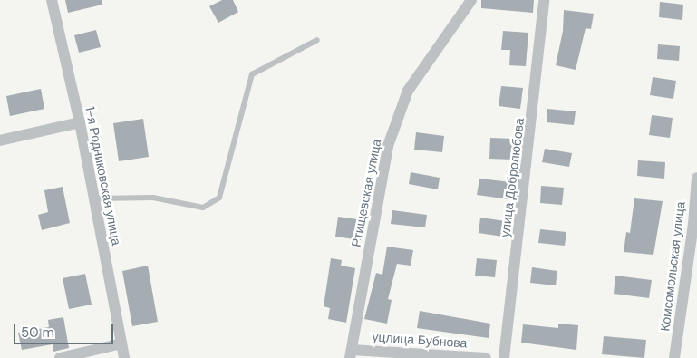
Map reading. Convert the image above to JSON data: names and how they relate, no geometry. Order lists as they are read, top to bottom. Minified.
{"streets":{"street":["1-я Родниковская улица","улица Добролюбова","Ртищевская улица","Комсомольская улица","уцлица Бубнова"]},"crossings":[["Ртищевская улица","уцлица Бубнова"]],"scale_bar":"50 m"}
